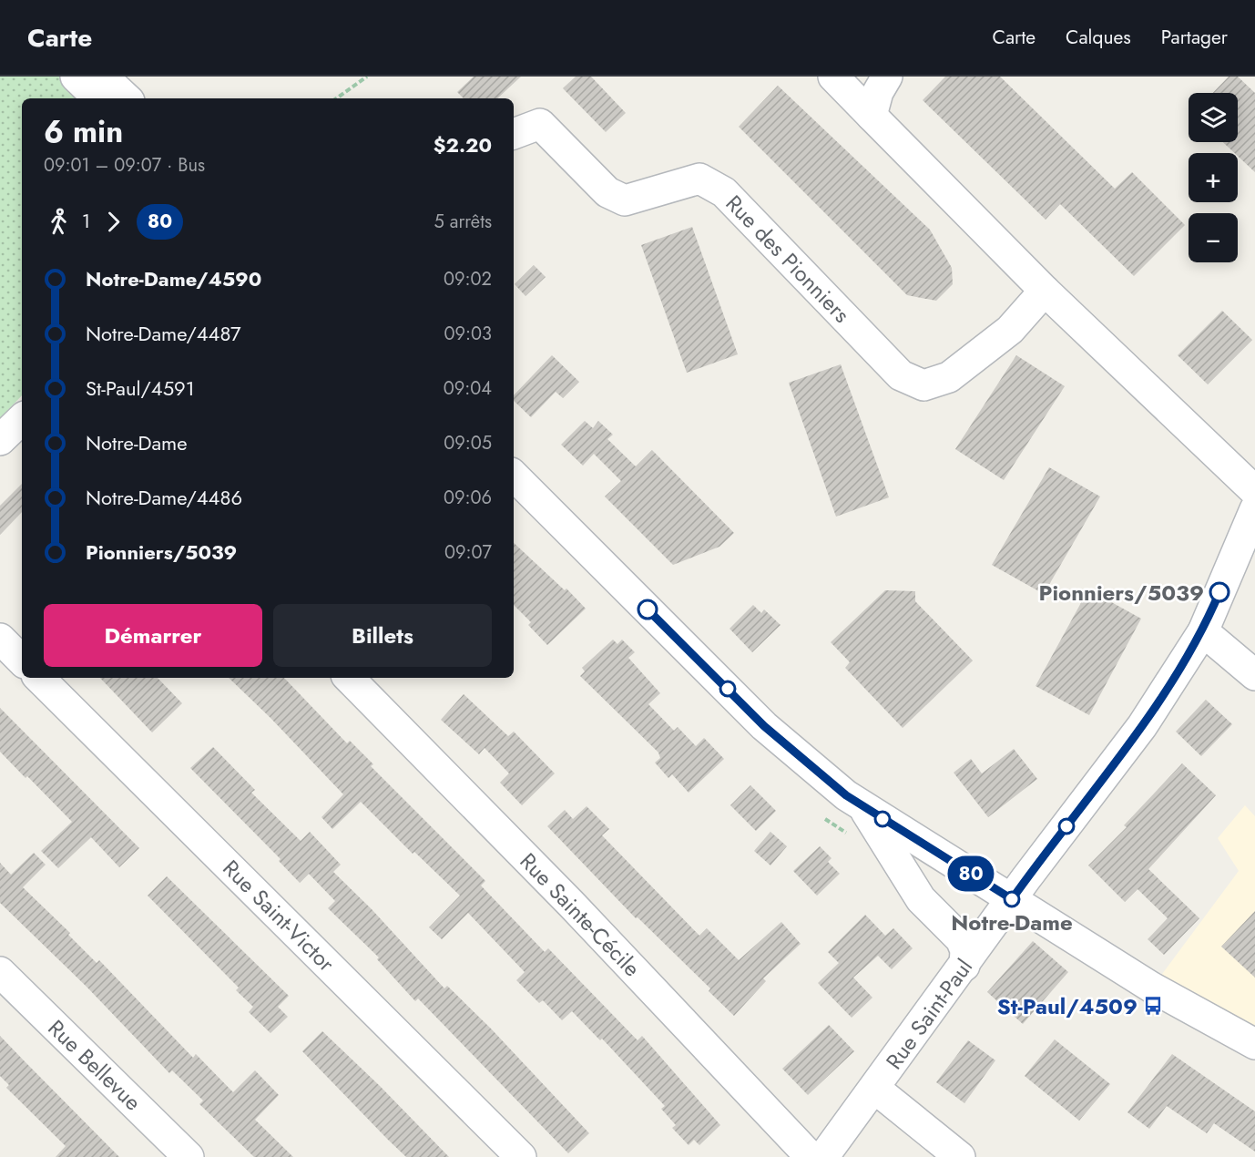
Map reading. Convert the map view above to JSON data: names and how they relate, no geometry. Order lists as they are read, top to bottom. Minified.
{"streets":{"street":["Rue des Pionniers","Rue Sainte-Cécile","Rue Saint-Victor","Rue Saint-Paul","Rue Bellevue"]},"places":{"other":["Pionniers/5039","Notre-Dame"],"bus stop":["St-Paul/4509"]},"lines":["bus line 80"],"page":{"header":"Carte","nav":["Carte","Calques","Partager"],"on_map":"80","map_buttons":["+","−"],"heading":["6 min","09:01 – 09:07 · Bus","$2.20"],"legs":["1","80","5 arrêts"],"list":[{"name":"Notre-Dame/4590","value":"09:02"},{"name":"Notre-Dame/4487","value":"09:03"},{"name":"St-Paul/4591","value":"09:04"},{"name":"Notre-Dame","value":"09:05"},{"name":"Notre-Dame/4486","value":"09:06"},{"name":"Pionniers/5039","value":"09:07"}],"buttons":["Démarrer","Billets"]}}
